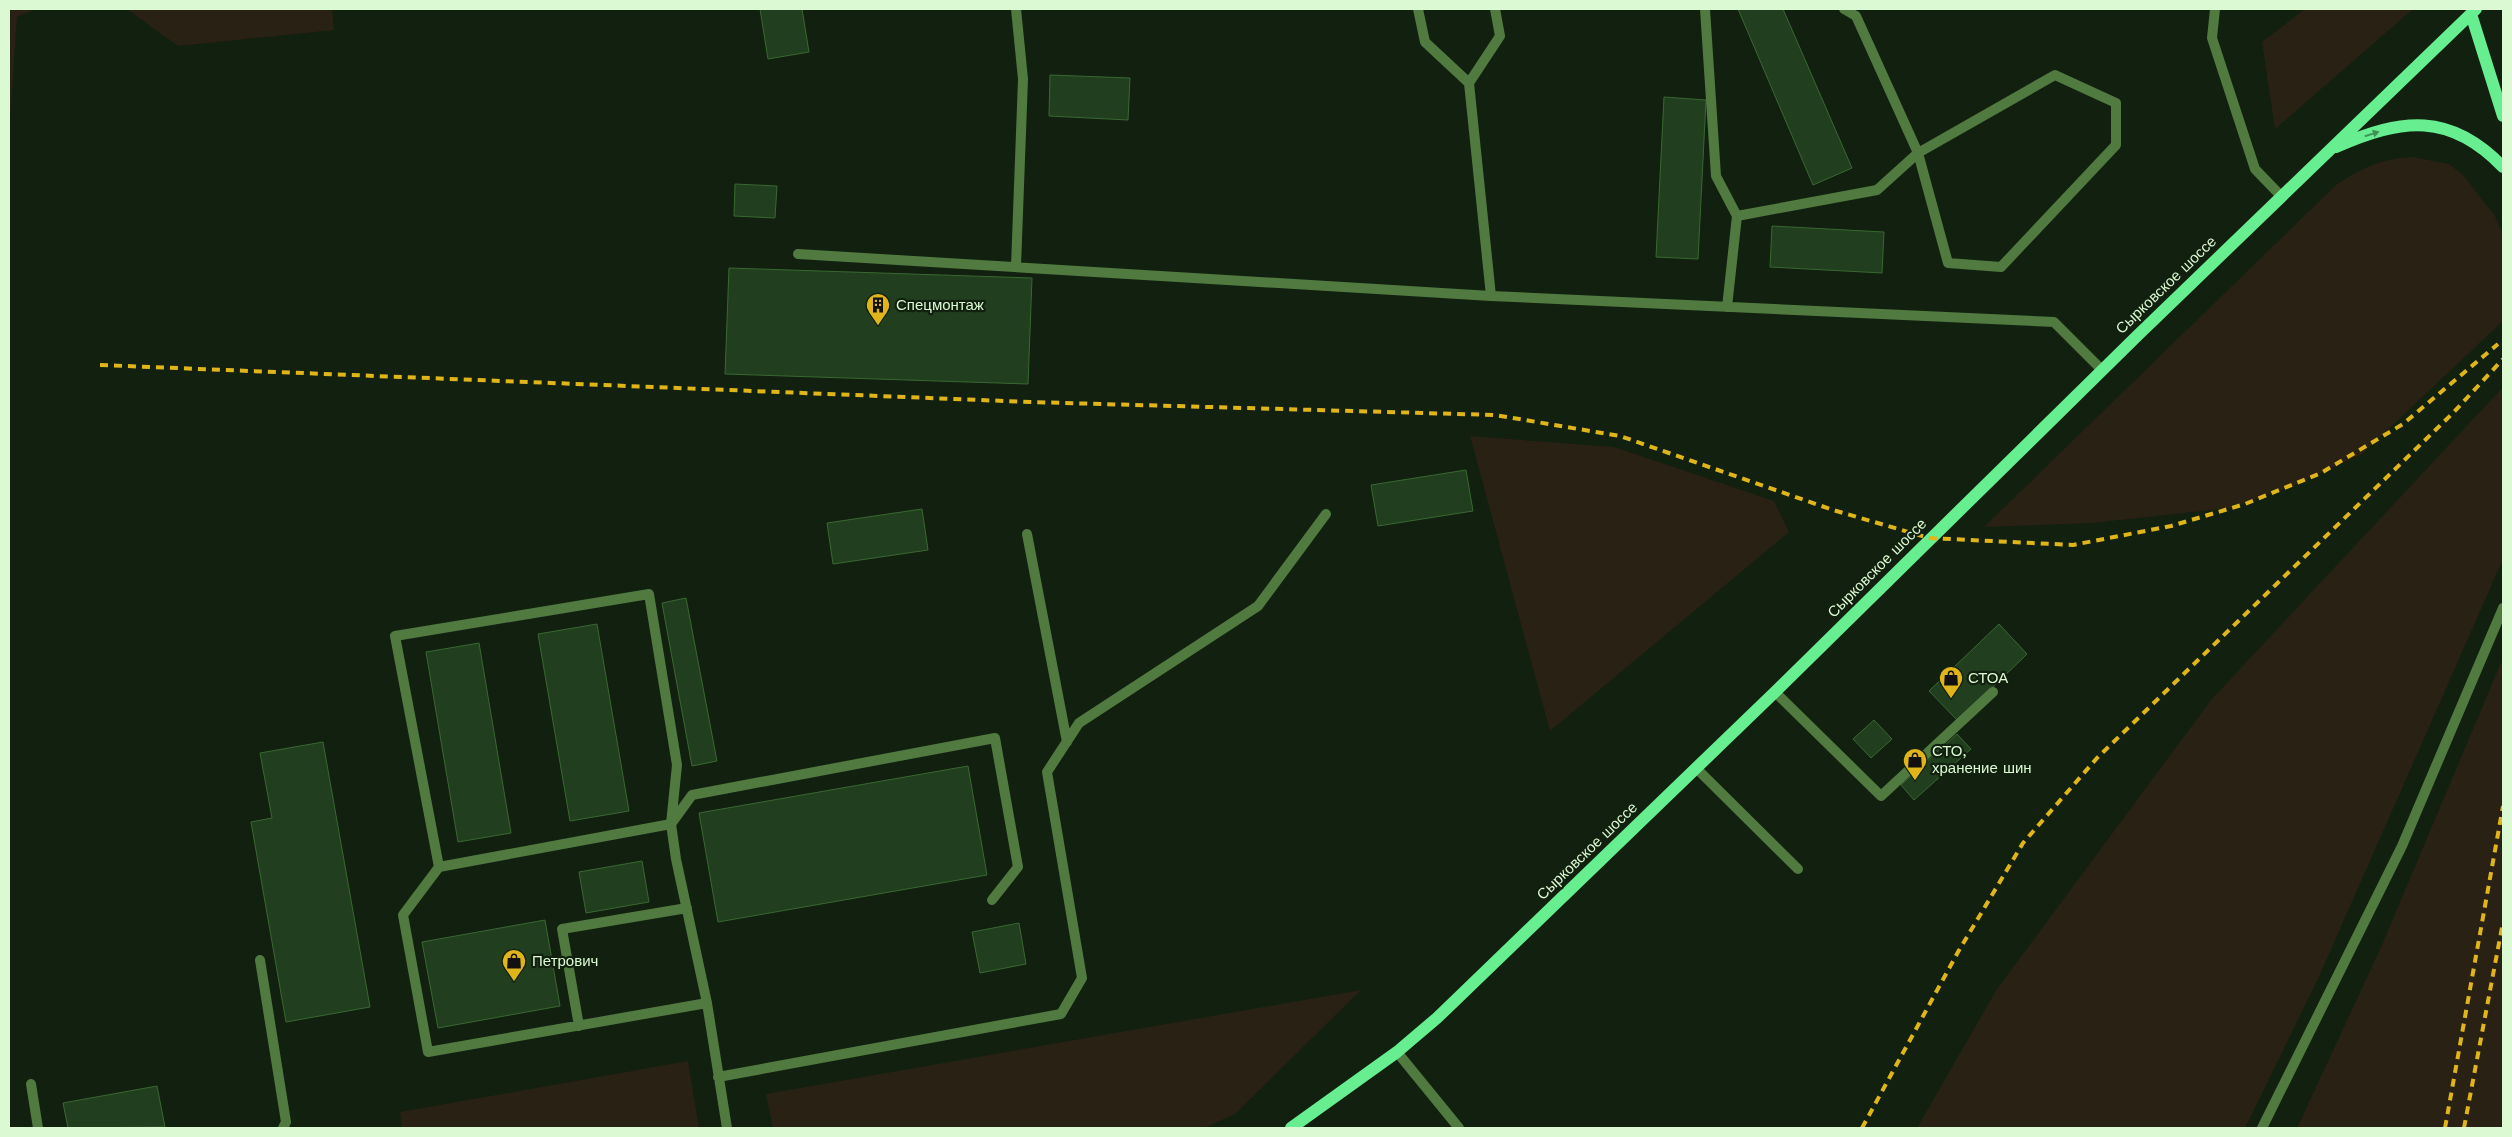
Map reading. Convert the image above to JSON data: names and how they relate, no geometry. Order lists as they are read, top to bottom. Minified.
{"streets":{"main road":["Сырковское шоссе"]},"places":{"building":["Спецмонтаж"],"shop":["СТОА","СТО, хранение шин","Петрович"]}}
